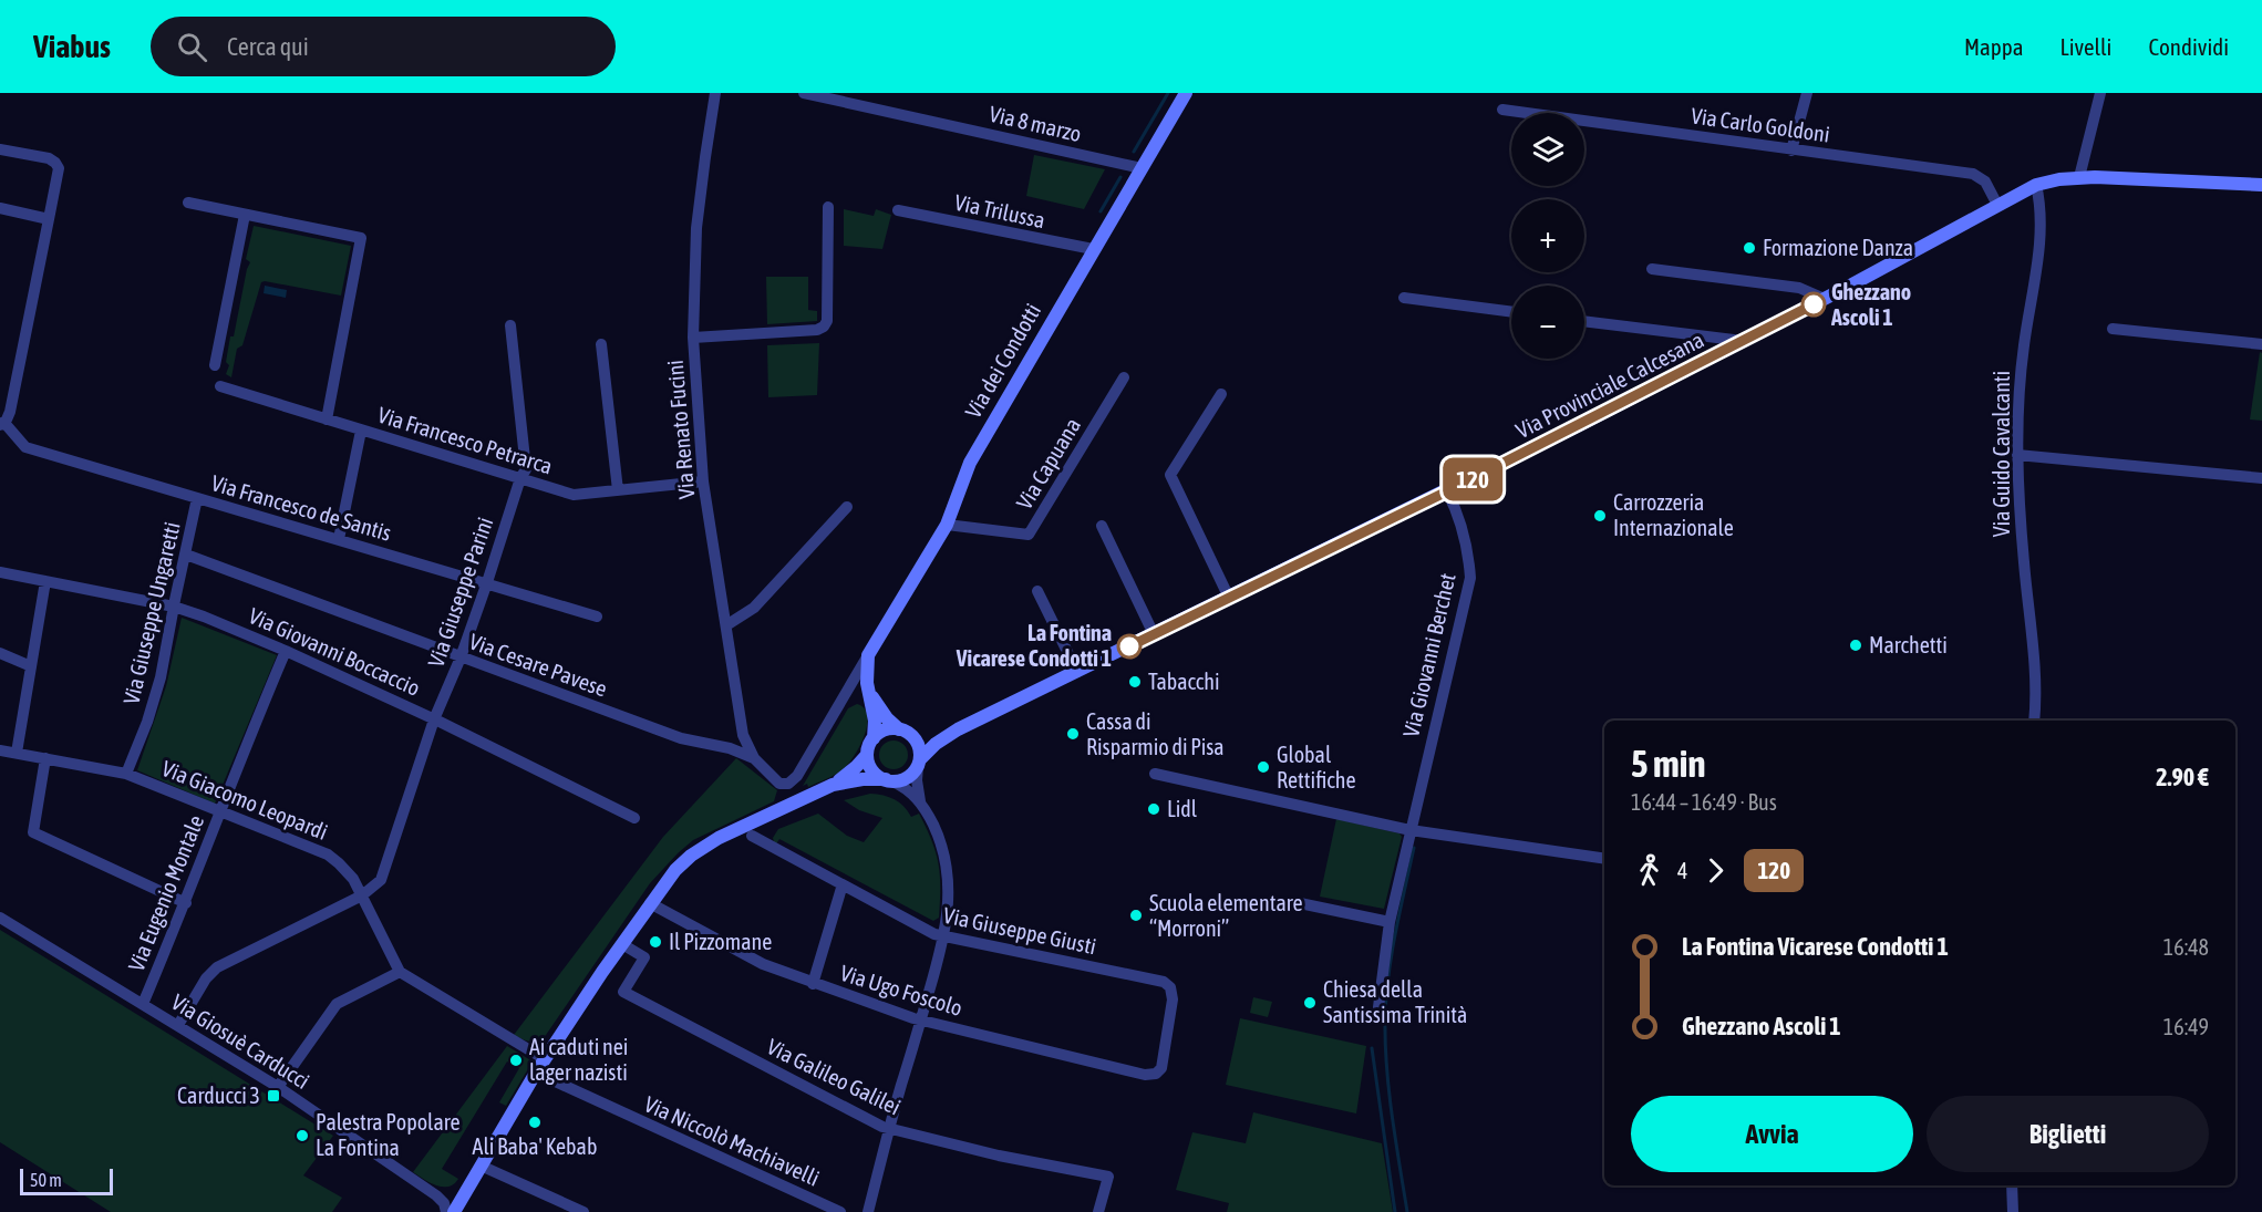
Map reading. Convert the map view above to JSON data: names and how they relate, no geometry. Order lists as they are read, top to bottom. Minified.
{"streets":{"main road":["Via dei Condotti","Via Provinciale Calcesana"],"street":["Via 8 marzo","Via Carlo Goldoni","Via Trilussa","Via Renato Fucini","Via Francesco Petrarca","Via Guido Cavalcanti","Via Capuana","Via Francesco de Santis","Via Giuseppe Parini","Via Giuseppe Ungaretti","Via Giovanni Boccaccio","Via Giovanni Berchet","Via Cesare Pavese","Via Giacomo Leopardi","Via Eugenio Montale","Via Giuseppe Giusti","Via Ugo Foscolo","Via Giosuè Carducci","Via Galileo Galilei","Via Niccolò Machiavelli"]},"crossings":[["Via 8 marzo","Via dei Condotti"],["Via Carlo Goldoni","Via Provinciale Calcesana"],["Via Trilussa","Via dei Condotti"],["Via dei Condotti","Via Renato Fucini"],["Via dei Condotti","Via Capuana"],["Via dei Condotti","Via Cesare Pavese"],["Via Provinciale Calcesana","Via Guido Cavalcanti"],["Via Provinciale Calcesana","Via Giovanni Berchet"],["Via Renato Fucini","Via Francesco Petrarca"],["Via Renato Fucini","Via Cesare Pavese"],["Via Francesco Petrarca","Via Giuseppe Parini"],["Via Francesco de Santis","Via Giuseppe Parini"],["Via Francesco de Santis","Via Giuseppe Ungaretti"],["Via Giuseppe Parini","Via Giovanni Boccaccio"],["Via Giuseppe Parini","Via Cesare Pavese"],["Via Giuseppe Parini","Via Giacomo Leopardi"],["Via Giuseppe Ungaretti","Via Giovanni Boccaccio"],["Via Giuseppe Ungaretti","Via Cesare Pavese"],["Via Giuseppe Ungaretti","Via Giacomo Leopardi"],["Via Giovanni Boccaccio","Via Eugenio Montale"],["Via Giacomo Leopardi","Via Eugenio Montale"],["Via Eugenio Montale","Via Giosuè Carducci"],["Via Giuseppe Giusti","Via Ugo Foscolo"]],"places":{"other":["Formazione Danza","Ghezzano Ascoli 1","Carrozzeria Internazionale","Marchetti","La Fontina Vicarese Condotti 1","Tabacchi","Cassa di Risparmio di Pisa","Global Rettifiche","Lidl","Scuola elementare “Morroni”","Il Pizzomane","Chiesa della Santissima Trinità","Ai caduti nei lager nazisti","Ali Baba' Kebab","Palestra Popolare La Fontina"],"transit":["Carducci 3"]},"lines":["bus line 120"],"scale_bar":"50 m","page":{"header":"Viabus","search":"Cerca qui","nav":["Mappa","Livelli","Condividi"],"on_map":"120","map_buttons":["+","−"],"heading":["5 min","16:44 – 16:49 · Bus","2.90 €"],"legs":["4","120"],"list":[{"name":"La Fontina Vicarese Condotti 1","value":"16:48"},{"name":"Ghezzano Ascoli 1","value":"16:49"}],"buttons":["Avvia","Biglietti"],"scale":"50 m"}}
